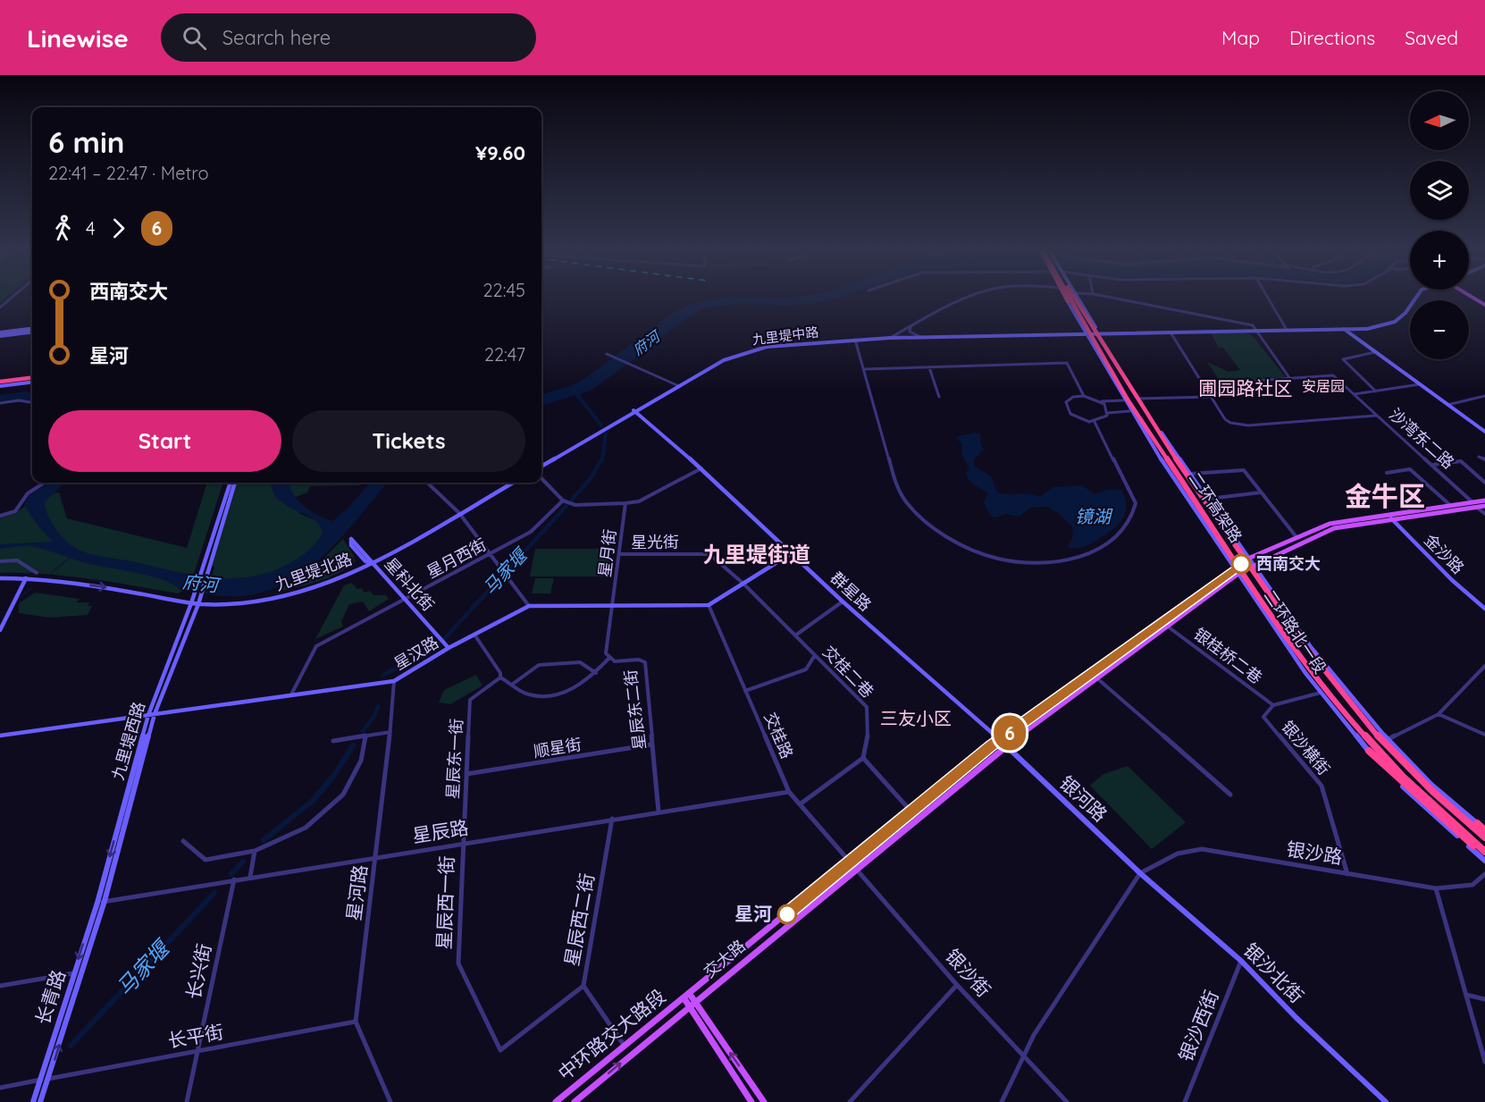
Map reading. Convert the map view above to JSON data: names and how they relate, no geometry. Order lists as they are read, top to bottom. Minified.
{"streets":{"highway":["二环高架路"],"main road":["交大路","中环路交大路段"],"street":["九里堤中路","沙湾东二路","星光街","星月街","金沙路","星月西街","九里堤北路","星科北街","群星路","二环路北一段","星汉路","银桂桥二巷","交桂二巷","星辰东二街","交桂路","九里堤西路","顺星街","银沙横街","星辰东一街","银河路","星辰路","银沙路","星河路","星辰西一街","星辰西二街","长兴街","银沙街","银沙北街","长青路","银沙西街","长平街"]},"crossings":[["九里堤中路","群星路"],["九里堤中路","二环路北一段"],["沙湾东二路","交大路"],["星光街","星月街"],["星光街","交桂二巷"],["星月街","星汉路"],["星月街","星辰东二街"],["金沙路","交大路"],["星月西街","星科北街"],["星月西街","星汉路"],["九里堤北路","星科北街"],["九里堤北路","九里堤西路"],["星科北街","星汉路"],["群星路","银河路"],["群星路","交大路"],["二环路北一段","交大路"],["星汉路","星辰东二街"],["星汉路","交桂路"],["星汉路","九里堤西路"],["星汉路","星河路"],["银桂桥二巷","银沙横街"],["银桂桥二巷","交大路"],["星辰东二街","顺星街"],["星辰东二街","星辰路"],["交桂路","星辰路"],["交桂路","交大路"],["交桂路","银沙街"],["九里堤西路","星辰路"],["九里堤西路","长青路"],["顺星街","星辰东一街"],["银沙横街","银沙路"],["星辰东一街","星辰路"],["星辰东一街","星辰西一街"],["银河路","银沙路"],["银河路","交大路"],["银河路","银沙北街"],["星辰路","星河路"],["星辰路","星辰西一街"],["星辰路","星辰西二街"],["星辰路","长兴街"],["星辰路","长青路"],["银沙路","银沙北街"],["星河路","长平街"],["星辰西一街","星辰西二街"],["星辰西二街","中环路交大路段"],["交大路","银沙街"],["交大路","中环路交大路段"],["长兴街","长平街"],["银沙北街","银沙西街"],["长青路","长平街"]],"districts":["安居园","圃园路社区","金牛区","九里堤街道","三友小区"],"water":["府河","镜湖","马家堰"],"places":["西南交大","星河"],"lines":["metro line 6"],"north":"left","page":{"header":"Linewise","search":"Search here","nav":["Map","Directions","Saved"],"on_map":"6","map_buttons":["+","−"],"heading":["6 min","22:41 – 22:47 · Metro","¥9.60"],"legs":["4","6"],"list":[{"name":"西南交大","value":"22:45"},{"name":"星河","value":"22:47"}],"buttons":["Start","Tickets"]}}
